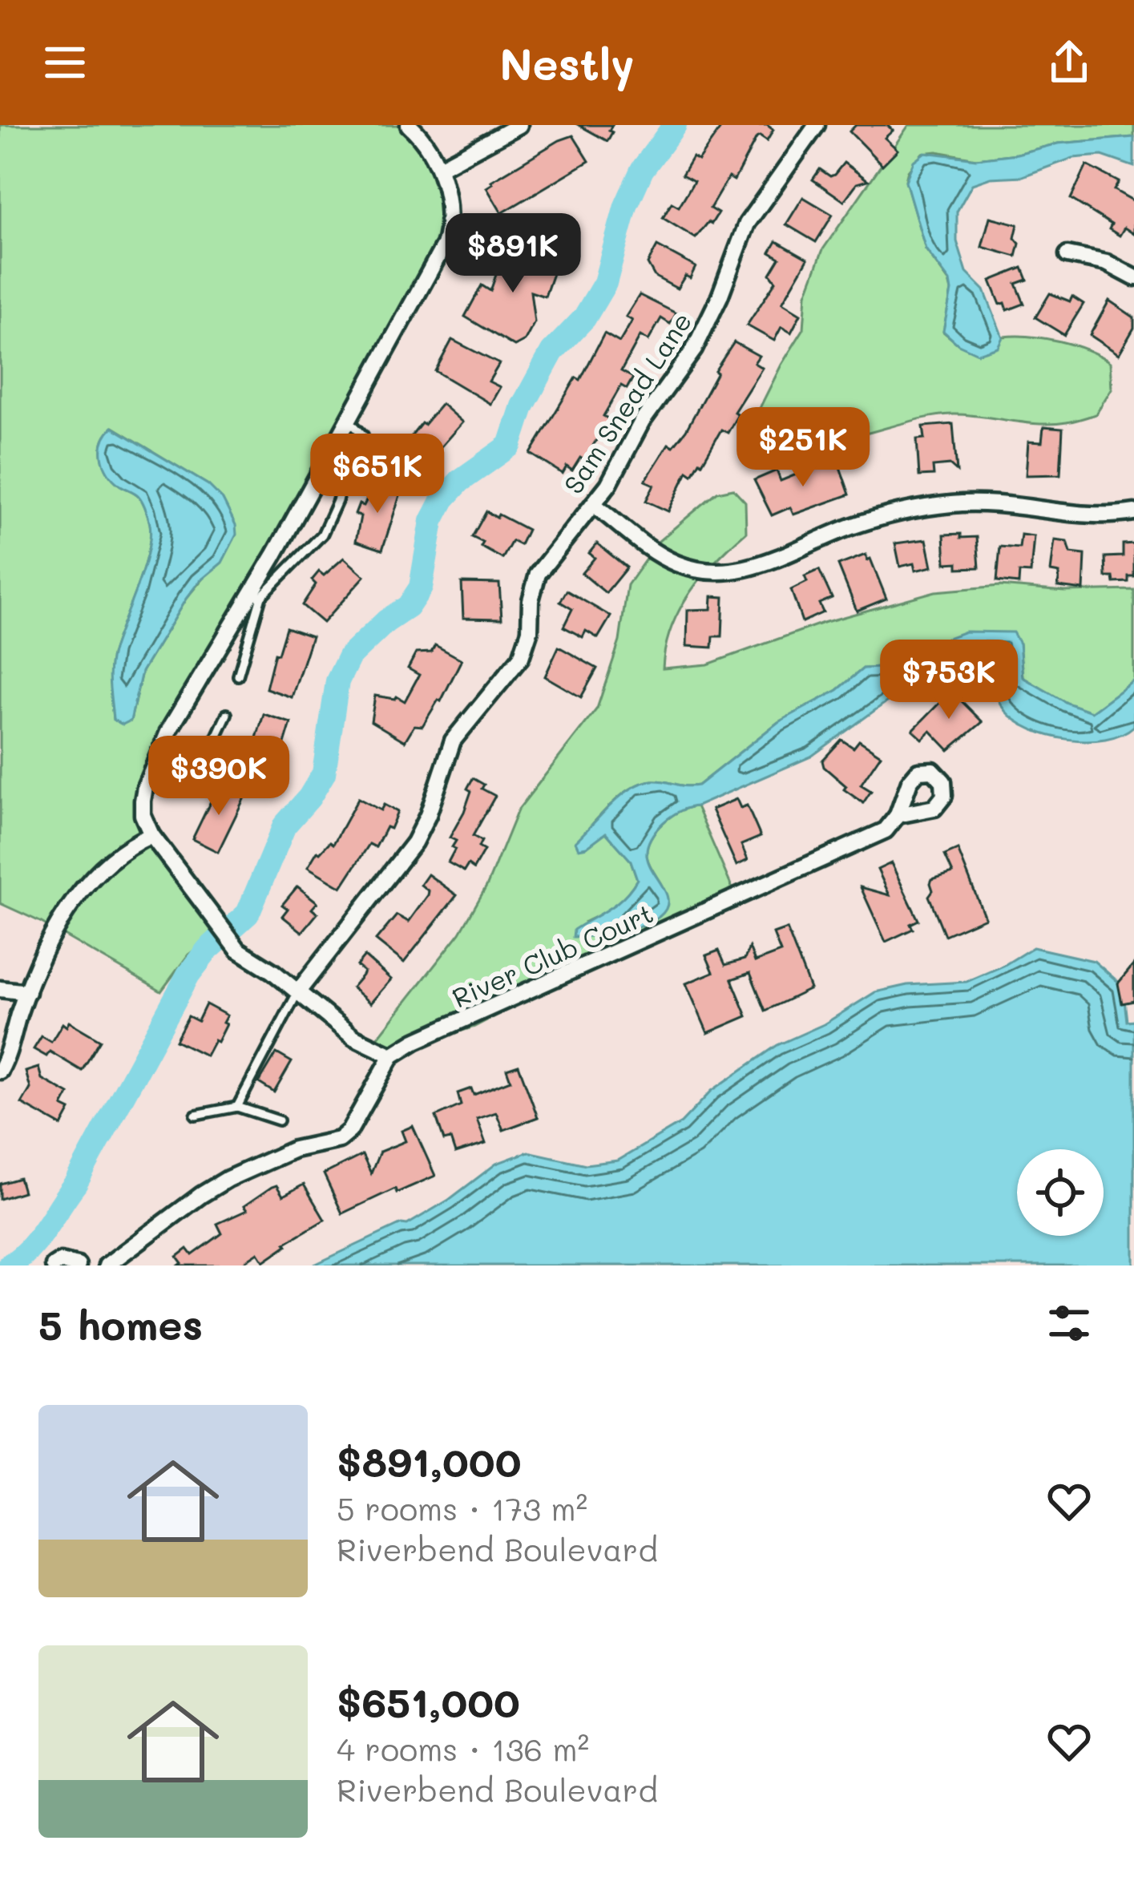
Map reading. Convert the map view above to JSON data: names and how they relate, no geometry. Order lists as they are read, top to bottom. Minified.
{"streets":{"street":["Sam Snead Lane","River Club Court"]},"page":{"header":"Nestly","price":["$891K","$251K","$651K","$753K","$390K"],"heading":"5 homes","list":[{"name":"$891,000","note":"5 rooms · 173 m² · Riverbend Boulevard"},{"name":"$651,000","note":"4 rooms · 136 m² · Riverbend Boulevard"}]}}
